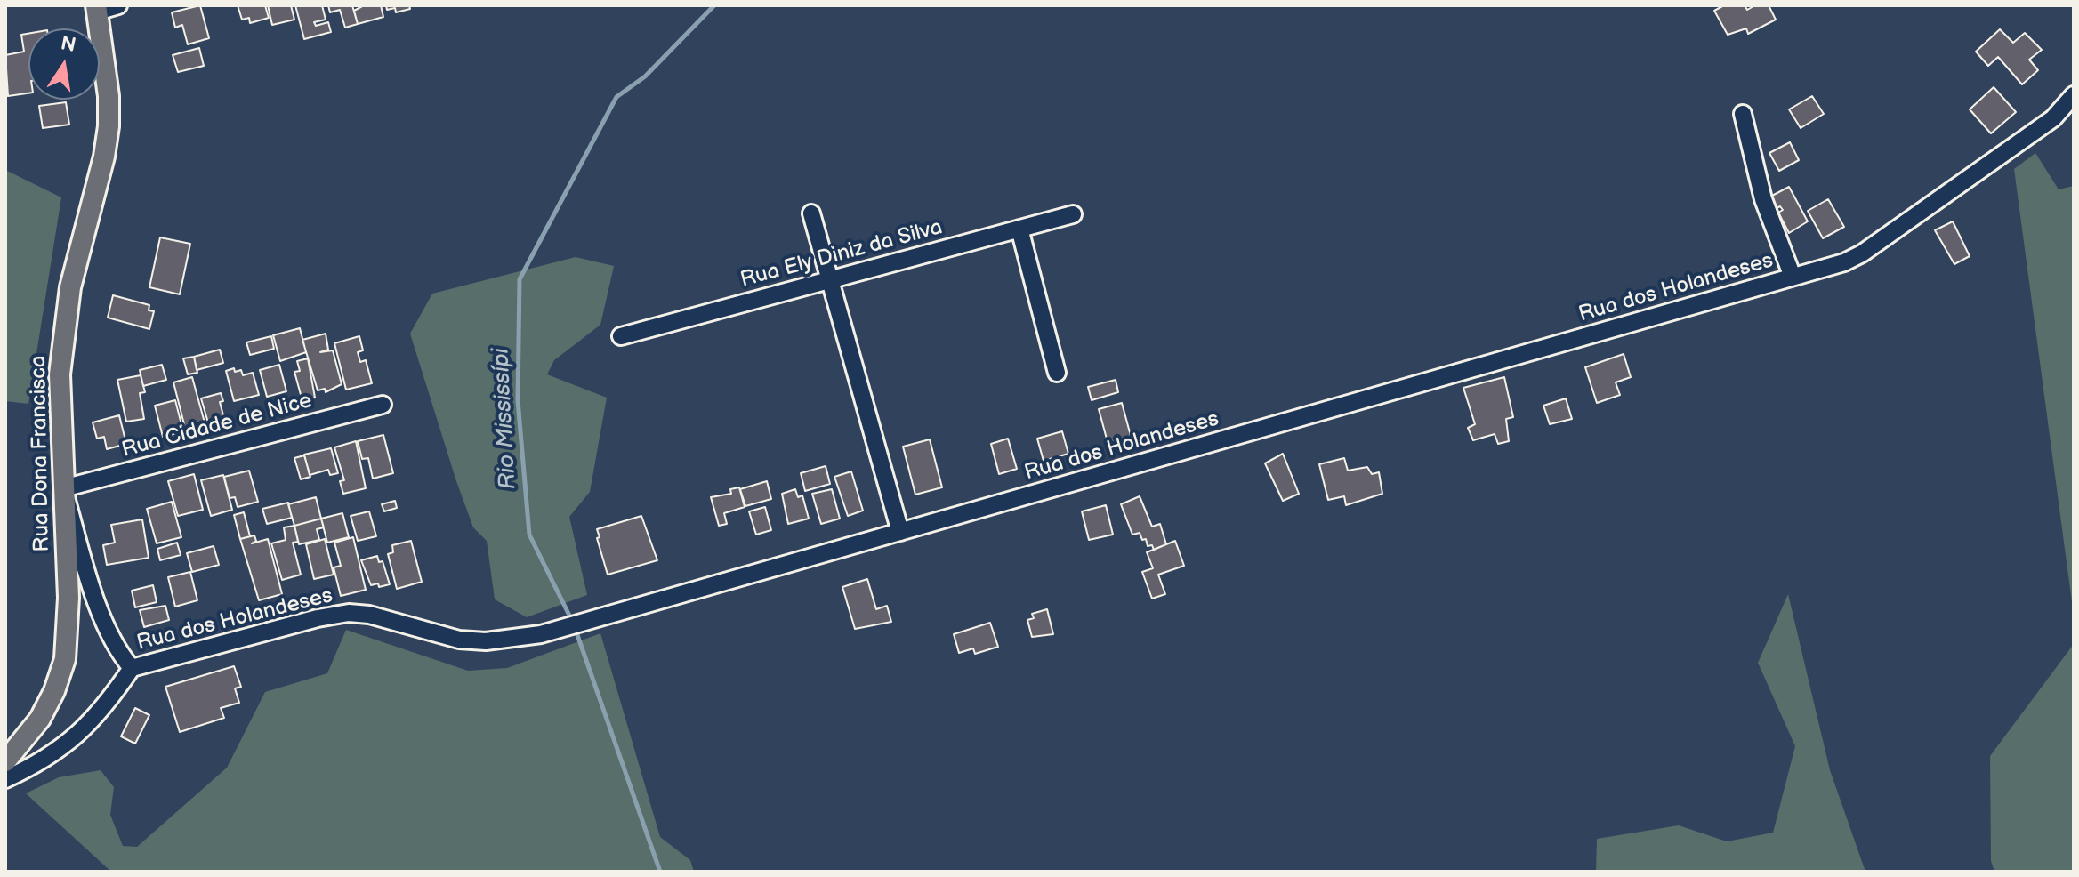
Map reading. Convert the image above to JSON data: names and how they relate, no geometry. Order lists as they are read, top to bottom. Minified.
{"streets":{"main road":["Rua Dona Francisca"],"street":["Rua Ely Diniz da Silva","Rua dos Holandeses","Rua Cidade de Nice"]},"crossings":[["Rua dos Holandeses","Rua Cidade de Nice"],["Rua dos Holandeses","Rua Dona Francisca"],["Rua Cidade de Nice","Rua Dona Francisca"]],"water":["Rio Mississípi"],"north":"top"}
